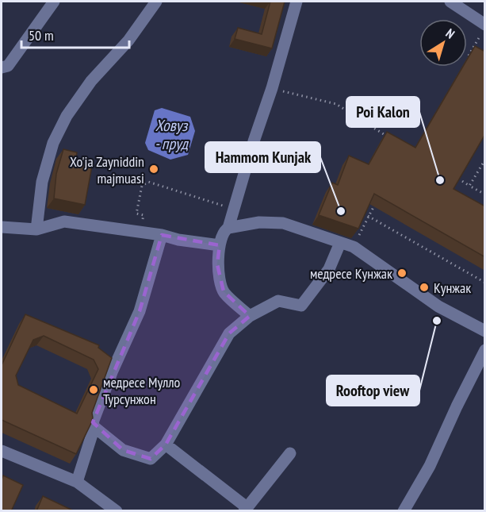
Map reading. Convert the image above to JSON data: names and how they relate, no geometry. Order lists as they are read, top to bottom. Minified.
{"water":["Ховуз - пруд"],"places":["Xo'ja Zayniddin majmuasi","Poi Kalon","Hammom Kunjak","медресе Кунжак","Кунжак","Rooftop view","медресе Мулло Турсунжон"],"scale_bar":"50 m","north":"top right"}
